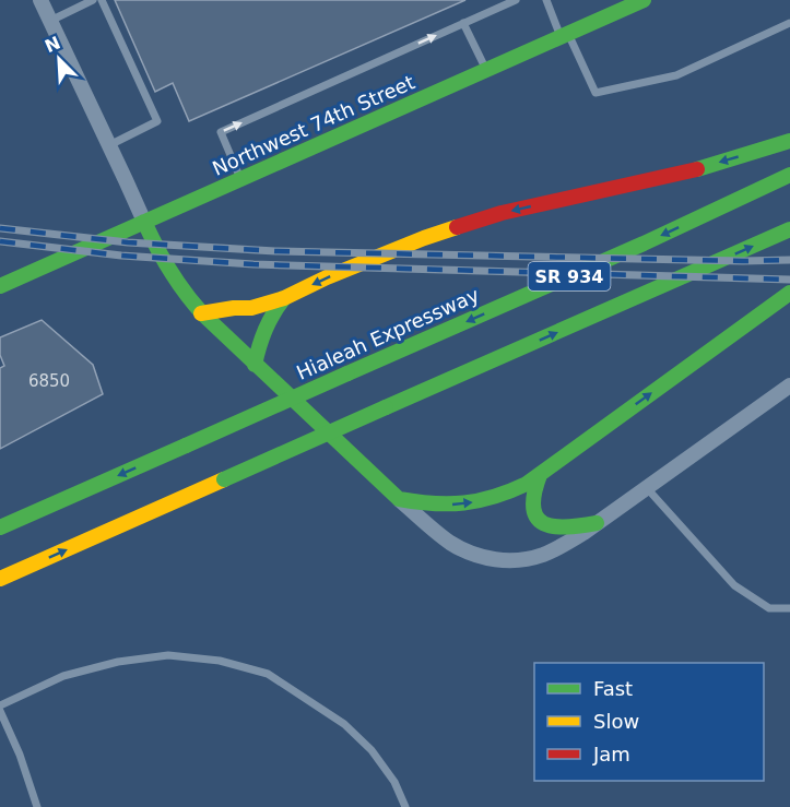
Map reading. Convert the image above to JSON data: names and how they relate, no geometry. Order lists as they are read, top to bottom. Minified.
{"streets":{"main road":["Northwest 74th Street","SR 934","Hialeah Expressway"]},"house_numbers":["6850"],"legend":["Fast","Slow","Jam"],"north":"top left"}
